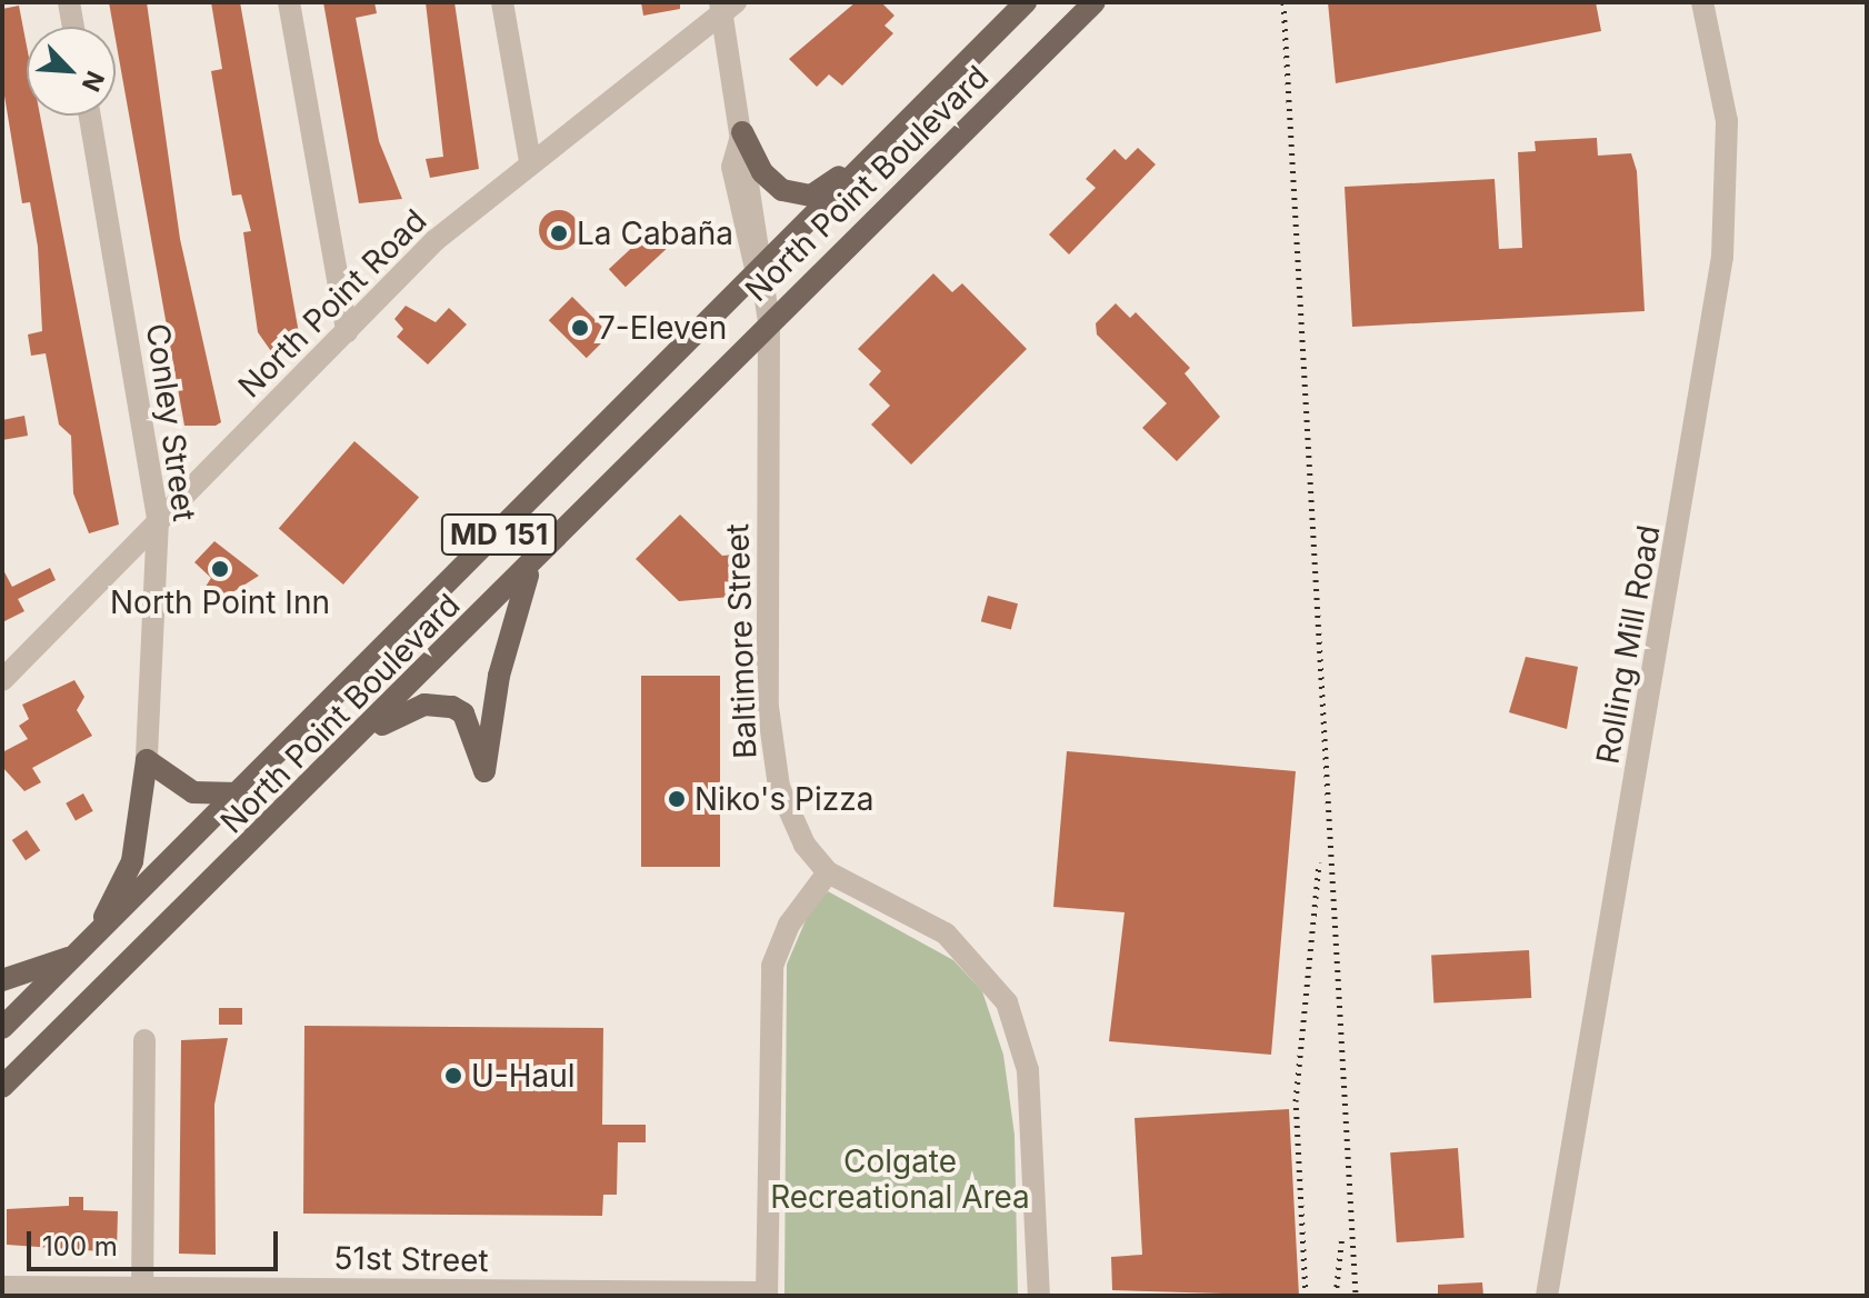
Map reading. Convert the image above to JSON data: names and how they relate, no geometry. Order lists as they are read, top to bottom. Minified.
{"streets":{"main road":["North Point Boulevard","MD 151"],"street":["North Point Road","Conley Street","Baltimore Street","Rolling Mill Road","51st Street"]},"crossings":[["North Point Boulevard","Baltimore Street"],["North Point Road","Conley Street"],["North Point Road","Baltimore Street"]],"parks":["Colgate Recreational Area"],"places":["La Cabaña","7-Eleven","North Point Inn","Niko's Pizza","U-Haul"],"scale_bar":"100 m","north":"bottom right"}
